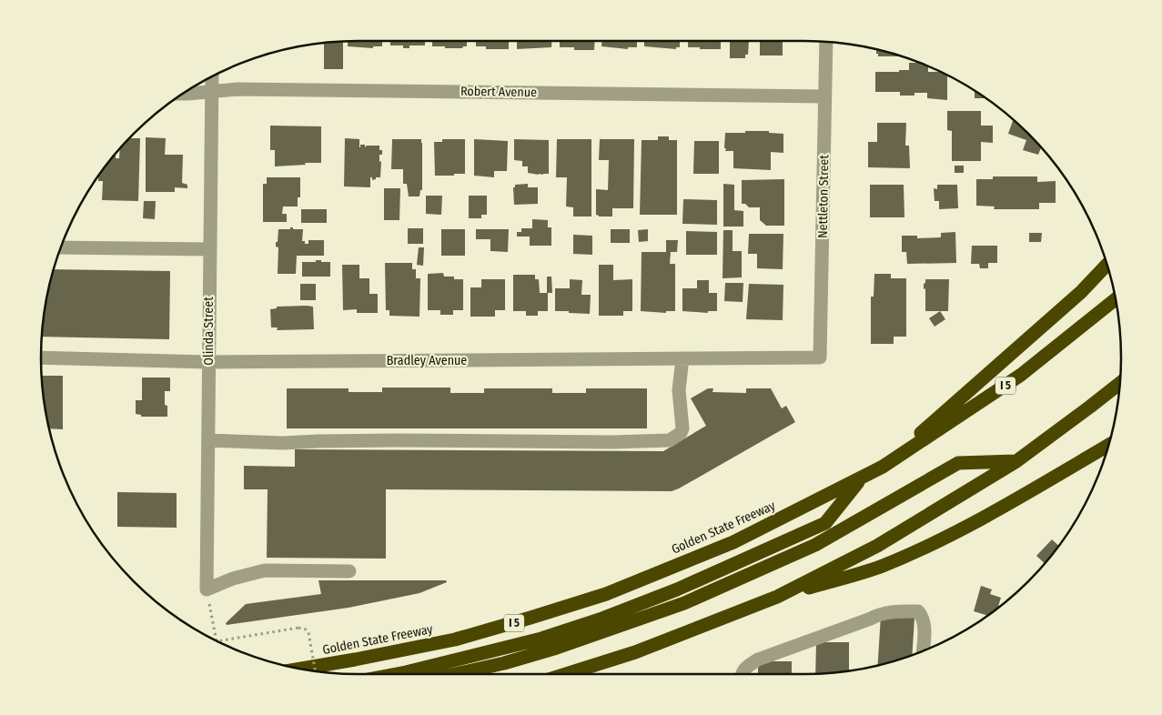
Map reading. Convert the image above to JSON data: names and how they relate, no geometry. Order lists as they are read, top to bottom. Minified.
{"streets":{"highway":["I 5","Golden State Freeway"],"street":["Robert Avenue","Nettleton Street","Olinda Street","Bradley Avenue"]},"crossings":[["Robert Avenue","Nettleton Street"],["Robert Avenue","Olinda Street"],["Nettleton Street","Bradley Avenue"],["Olinda Street","Bradley Avenue"]]}
